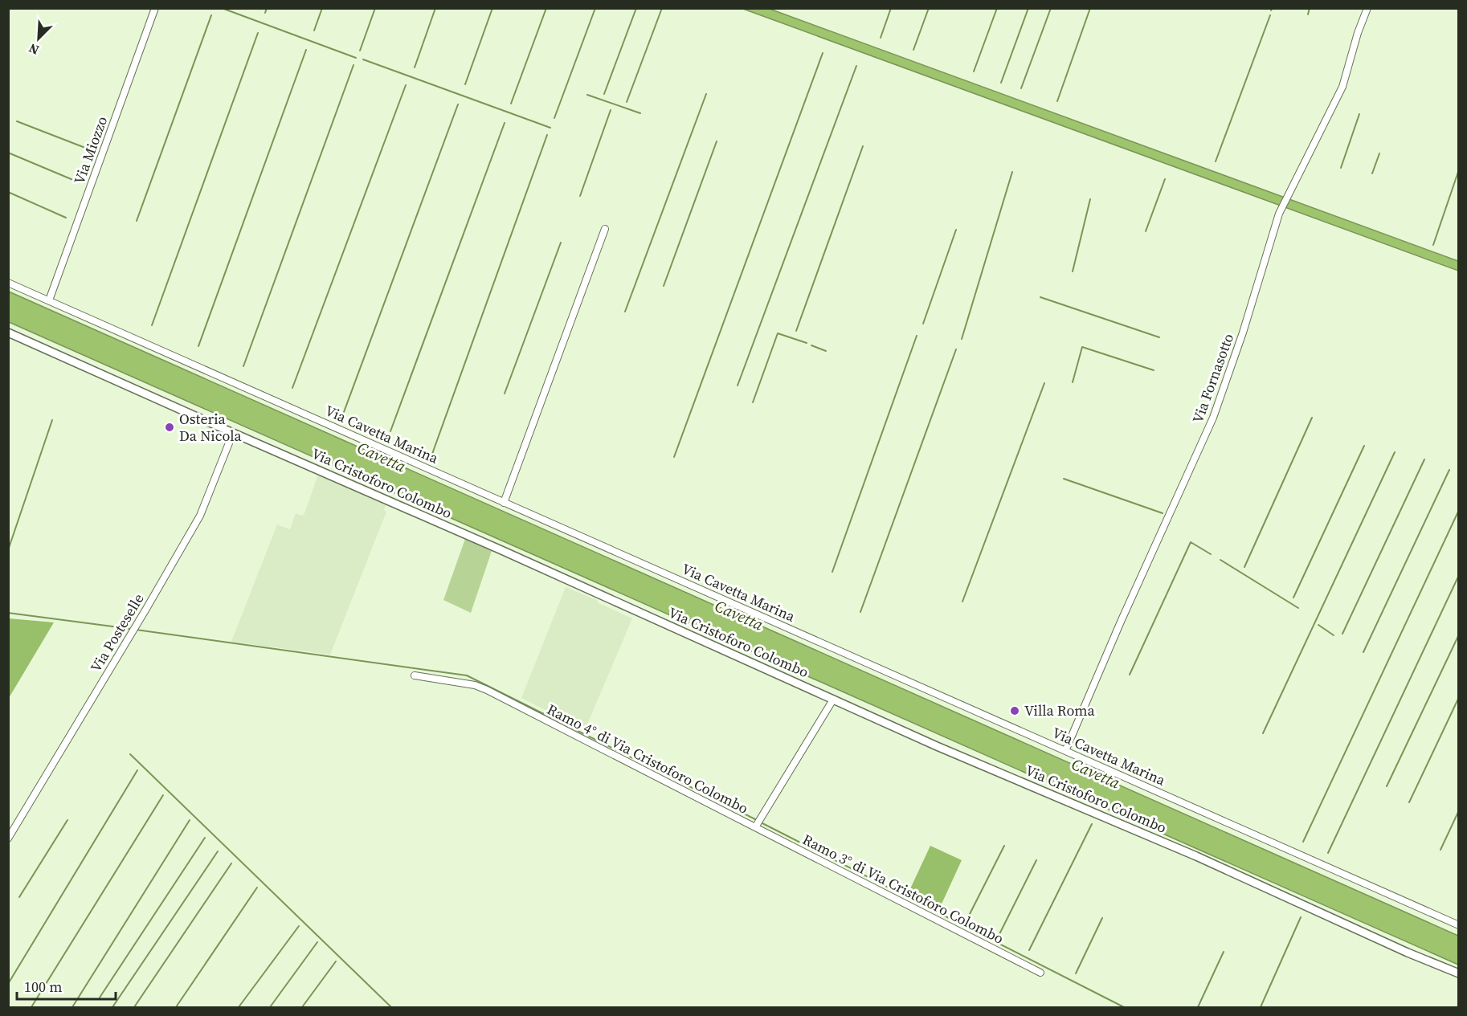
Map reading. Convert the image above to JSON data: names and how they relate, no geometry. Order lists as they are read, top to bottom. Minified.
{"streets":{"street":["Via Miozzo","Via Fornasotto","Via Cavetta Marina","Via Cristoforo Colombo","Via Posteselle","Ramo 4° di Via Cristoforo Colombo","Ramo 3° di Via Cristoforo Colombo"]},"crossings":[["Via Miozzo","Via Cavetta Marina"],["Via Fornasotto","Via Cavetta Marina"],["Via Cristoforo Colombo","Via Posteselle"],["Via Cristoforo Colombo","Ramo 4° di Via Cristoforo Colombo"],["Ramo 4° di Via Cristoforo Colombo","Ramo 3° di Via Cristoforo Colombo"]],"water":["Cavetta"],"places":["Osteria Da Nicola","Villa Roma"],"scale_bar":"100 m","north":"bottom left"}
